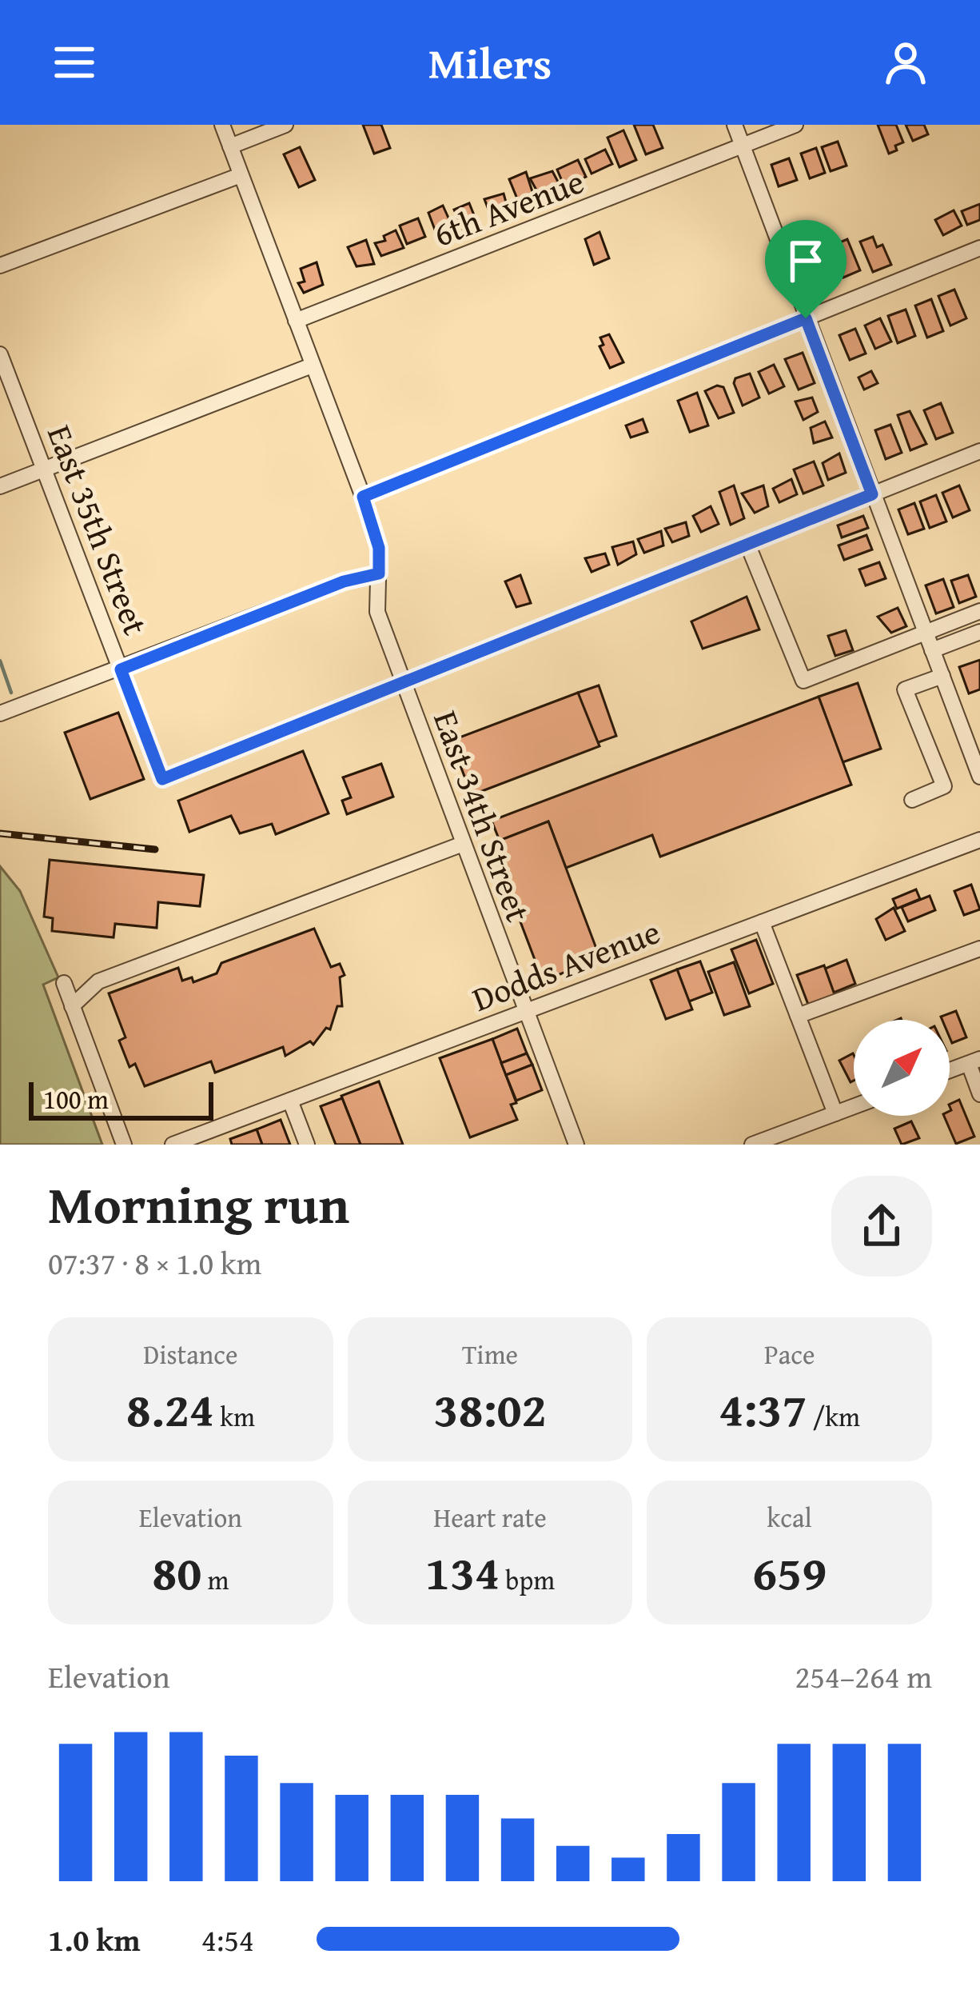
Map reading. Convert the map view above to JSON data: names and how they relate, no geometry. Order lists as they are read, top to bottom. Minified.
{"streets":{"street":["6th Avenue","East 35th Street","East 34th Street","Dodds Avenue"]},"crossings":[["6th Avenue","East 34th Street"],["East 35th Street","East 34th Street"],["East 34th Street","Dodds Avenue"]],"scale_bar":"100 m","north":"top right","page":{"header":"Milers","scale":"100 m","heading":["Morning run","07:37 · 8 × 1.0 km"],"stats":[["Distance","8.24 km"],["Time","38:02"],["Pace","4:37 /km"],["Elevation","80 m"],["Heart rate","134 bpm"],["kcal","659"]],"chart":["Elevation","254–264 m"],"list":[{"name":"1.0 km","note":"4:54"}]}}
